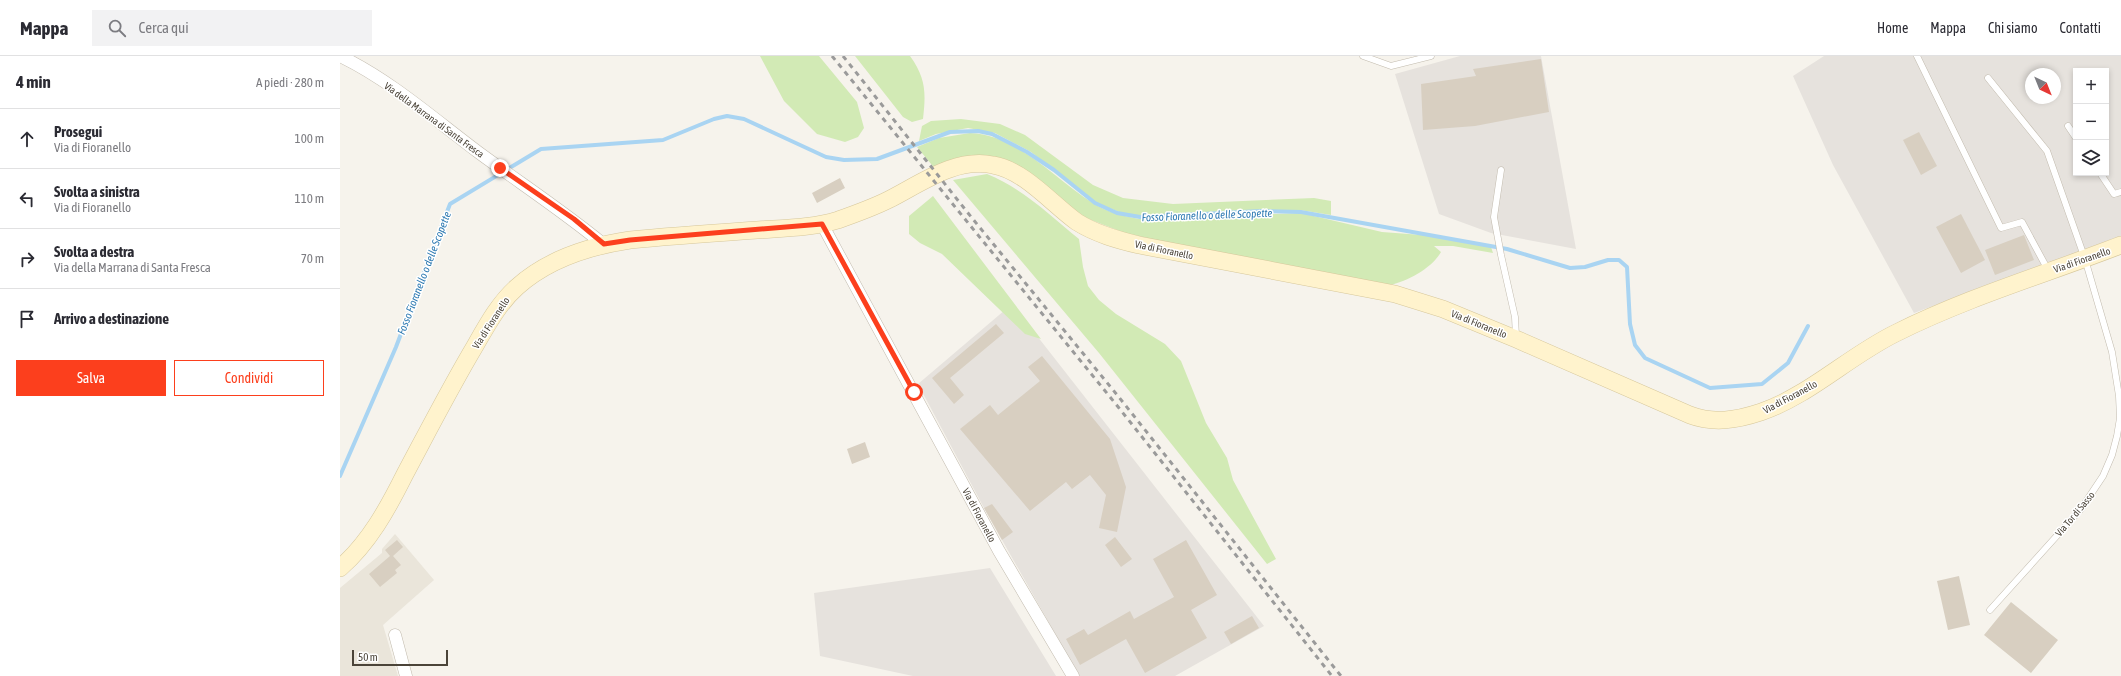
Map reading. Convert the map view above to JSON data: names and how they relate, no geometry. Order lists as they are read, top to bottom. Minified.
{"streets":{"street":["Via della Marrana di Santa Fresca","Via di Fioranello"],"lane":["Via Tor di Sasso"]},"crossings":[["Via della Marrana di Santa Fresca","Via di Fioranello"],["Via di Fioranello","Via Tor di Sasso"]],"water":["Fosso Fioranello o delle Scopette"],"scale_bar":"50 m","north":"bottom right","page":{"header":"Mappa","search":"Cerca qui","nav":["Home","Mappa","Chi siamo","Contatti"],"heading":["4 min","A piedi · 280 m"],"map_buttons":["+","−"],"list":[["Prosegui","Via di Fioranello","100 m"],["Svolta a sinistra","Via di Fioranello","110 m"],["Svolta a destra","Via della Marrana di Santa Fresca","70 m"],"Arrivo a destinazione"],"buttons":["Salva","Condividi"],"scale":"50 m"}}
